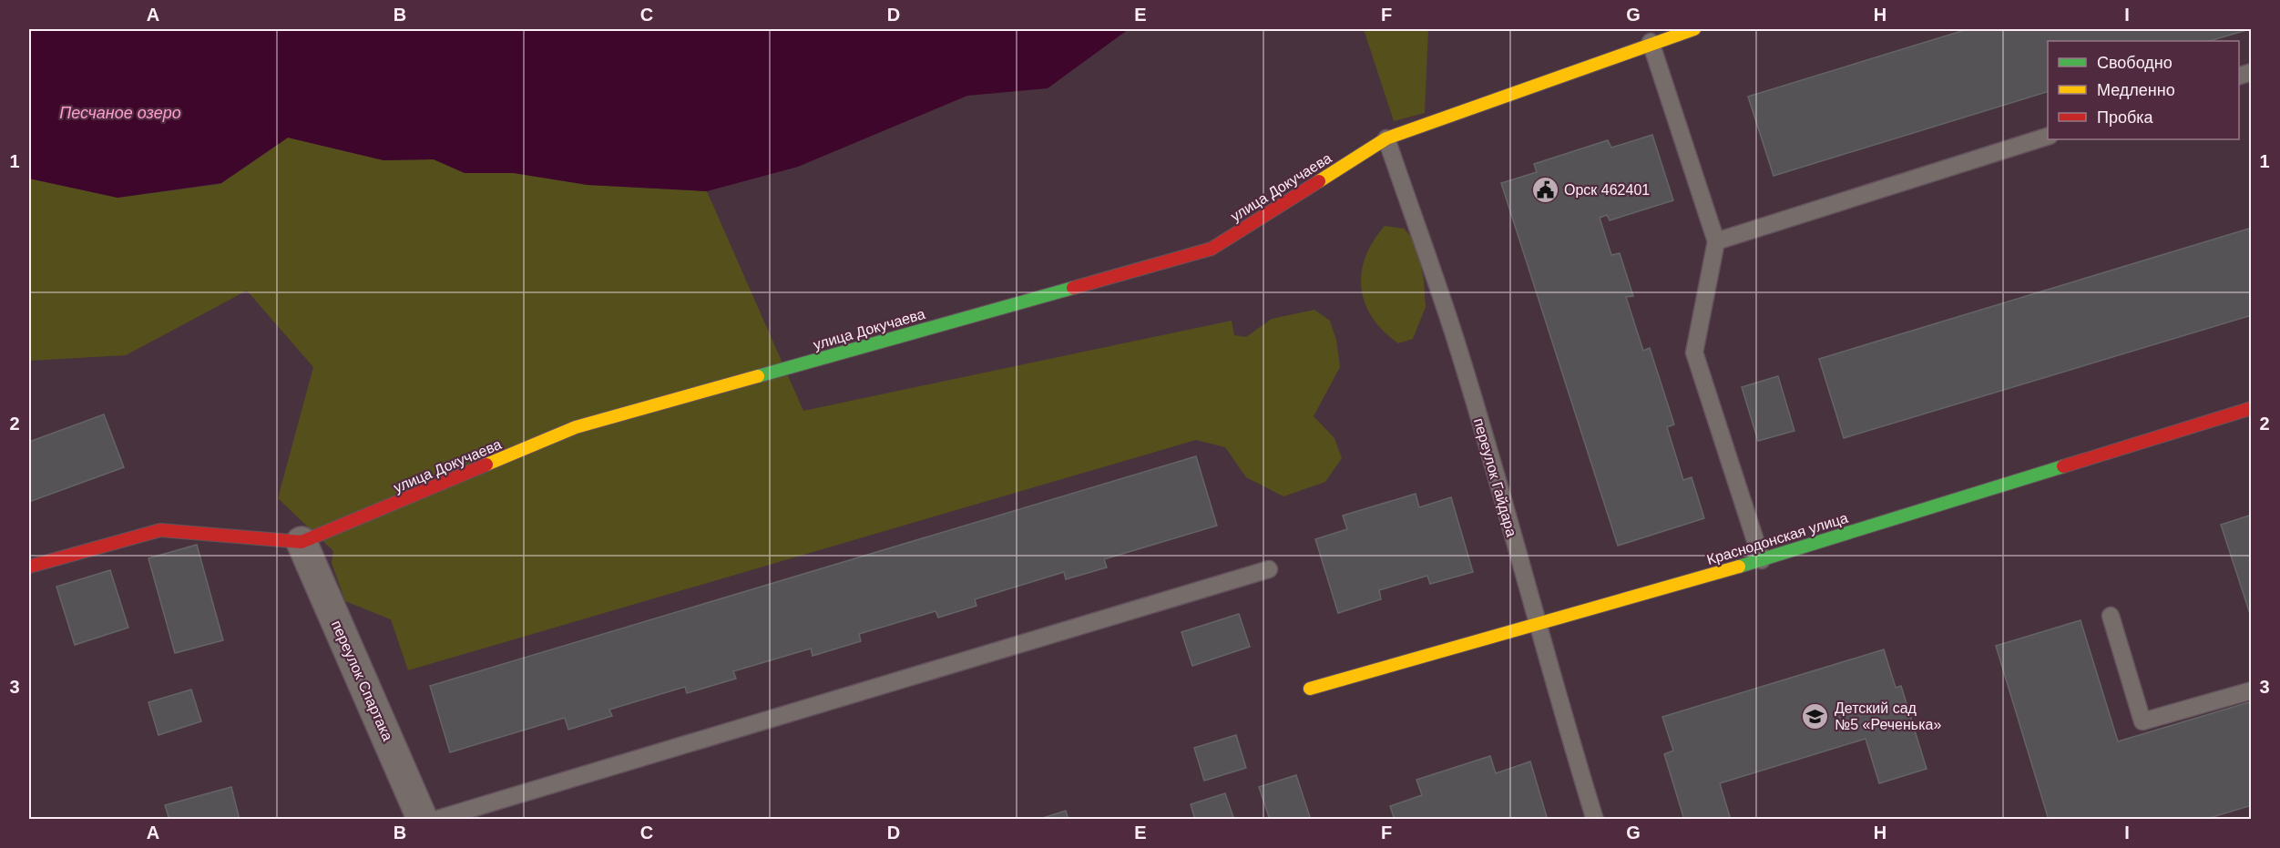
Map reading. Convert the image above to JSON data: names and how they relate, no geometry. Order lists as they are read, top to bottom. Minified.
{"streets":{"street":["улица Докучаева","Краснодонская улица","переулок Спартака"],"lane":["переулок Гайдара"]},"crossings":[["улица Докучаева","переулок Гайдара"],["улица Докучаева","переулок Спартака"],["переулок Гайдара","Краснодонская улица"]],"water":["Песчаное озеро"],"places":{"public building":["Орск 462401"],"school or university":["Детский сад №5 «Реченька»"]},"legend":["Свободно","Медленно","Пробка"],"grid":{"columns":["A","B","C","D","E","F","G","H","I"],"rows":["1","2","3"]}}
